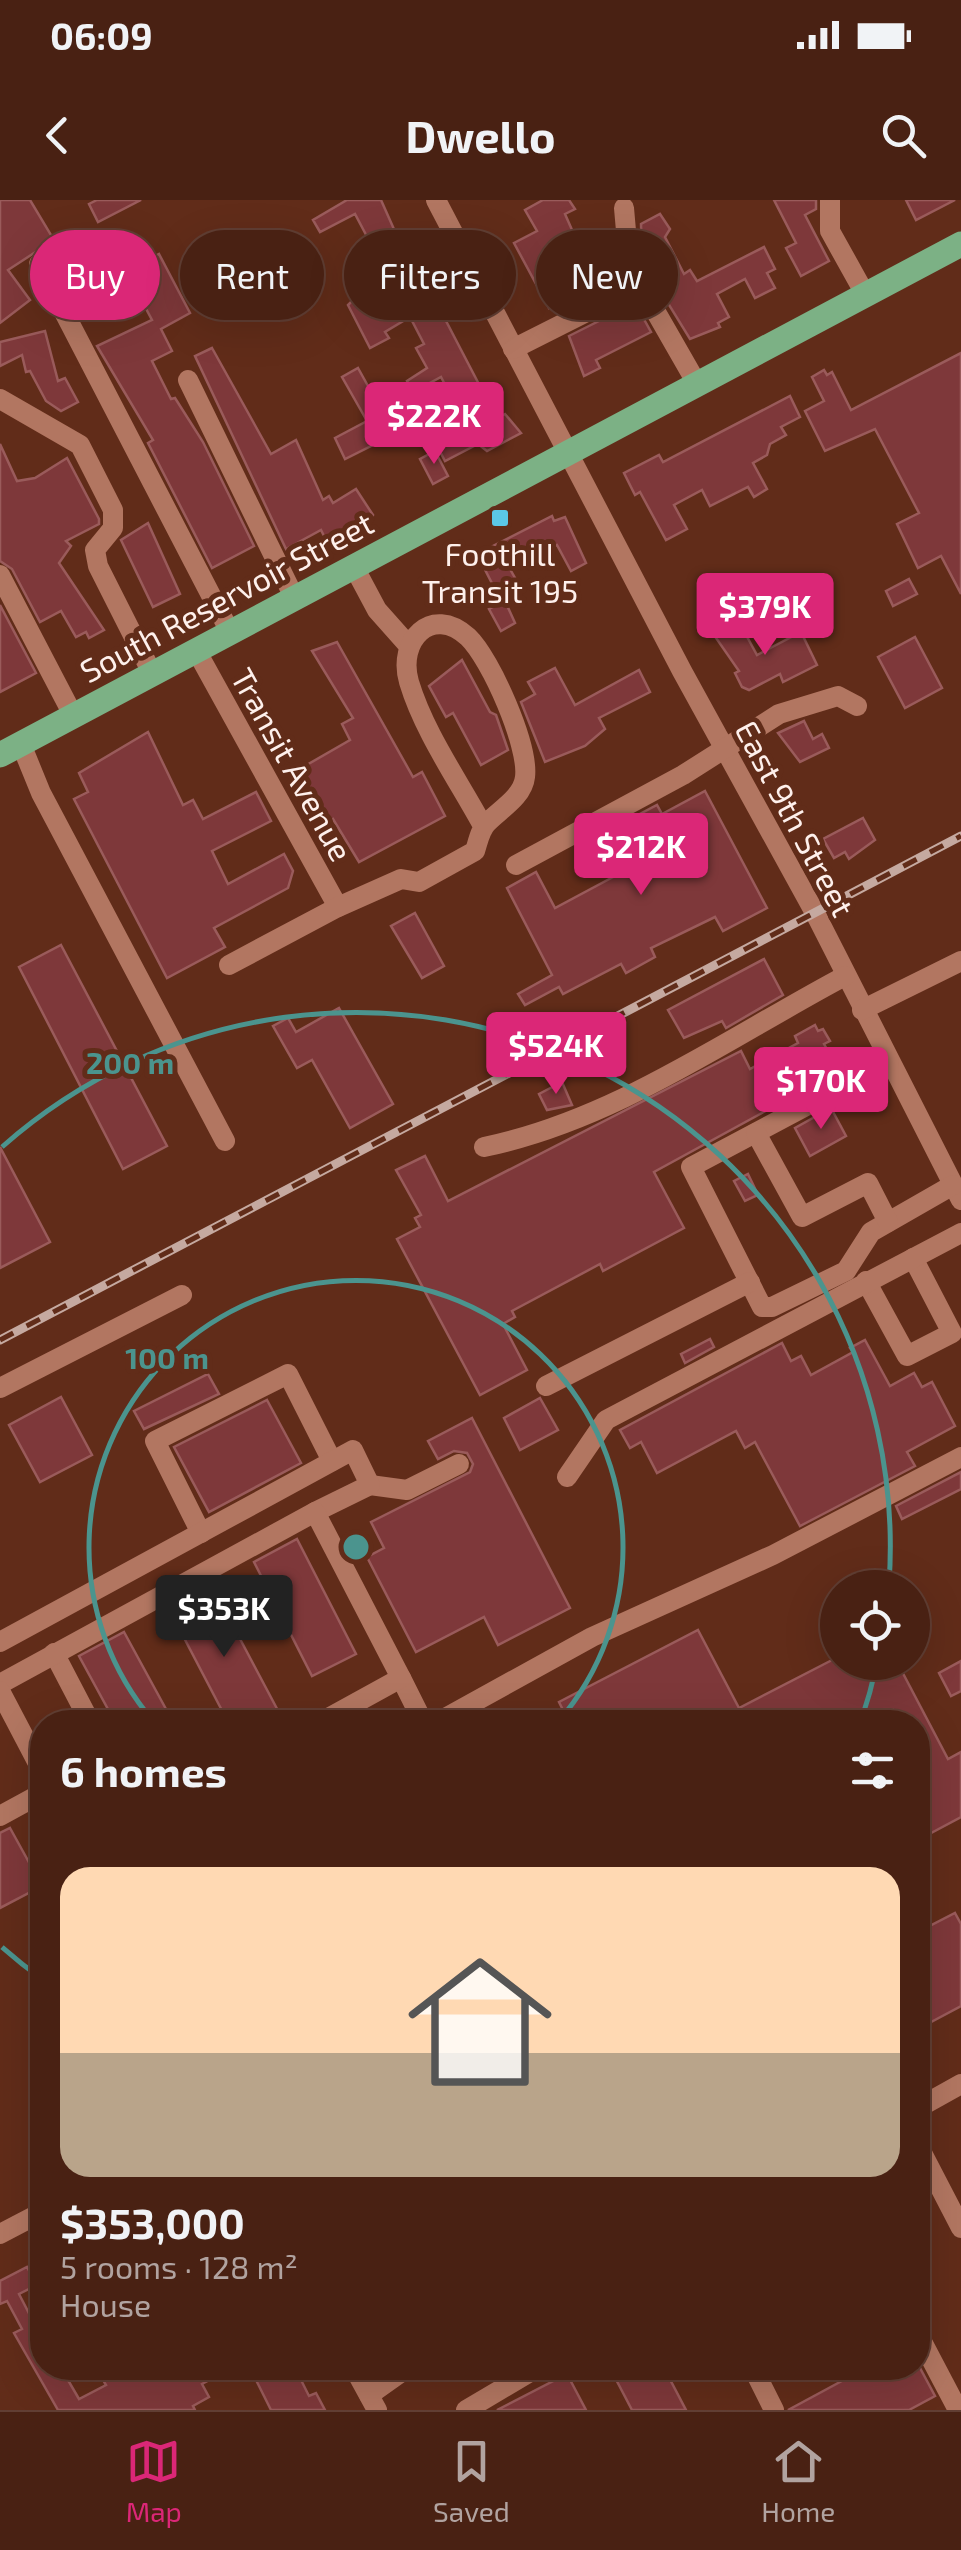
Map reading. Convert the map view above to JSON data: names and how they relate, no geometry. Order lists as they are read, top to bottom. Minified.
{"streets":{"main road":["South Reservoir Street"],"street":["Transit Avenue","East 9th Street"]},"crossings":[["South Reservoir Street","Transit Avenue"],["South Reservoir Street","East 9th Street"]],"places":{"transit":["Foothill Transit 195"]},"page":{"status":"06:09","header":"Dwello","chip":["Buy","Rent","Filters","New"],"price":["$222K","$379K","$212K","$524K","$170K","$353K"],"heading":"6 homes","list":[{"name":"$353,000","note":"5 rooms · 128 m² · House"}],"tabs":["Map","Saved","Home"]},"rings":["200 m","100 m"]}
